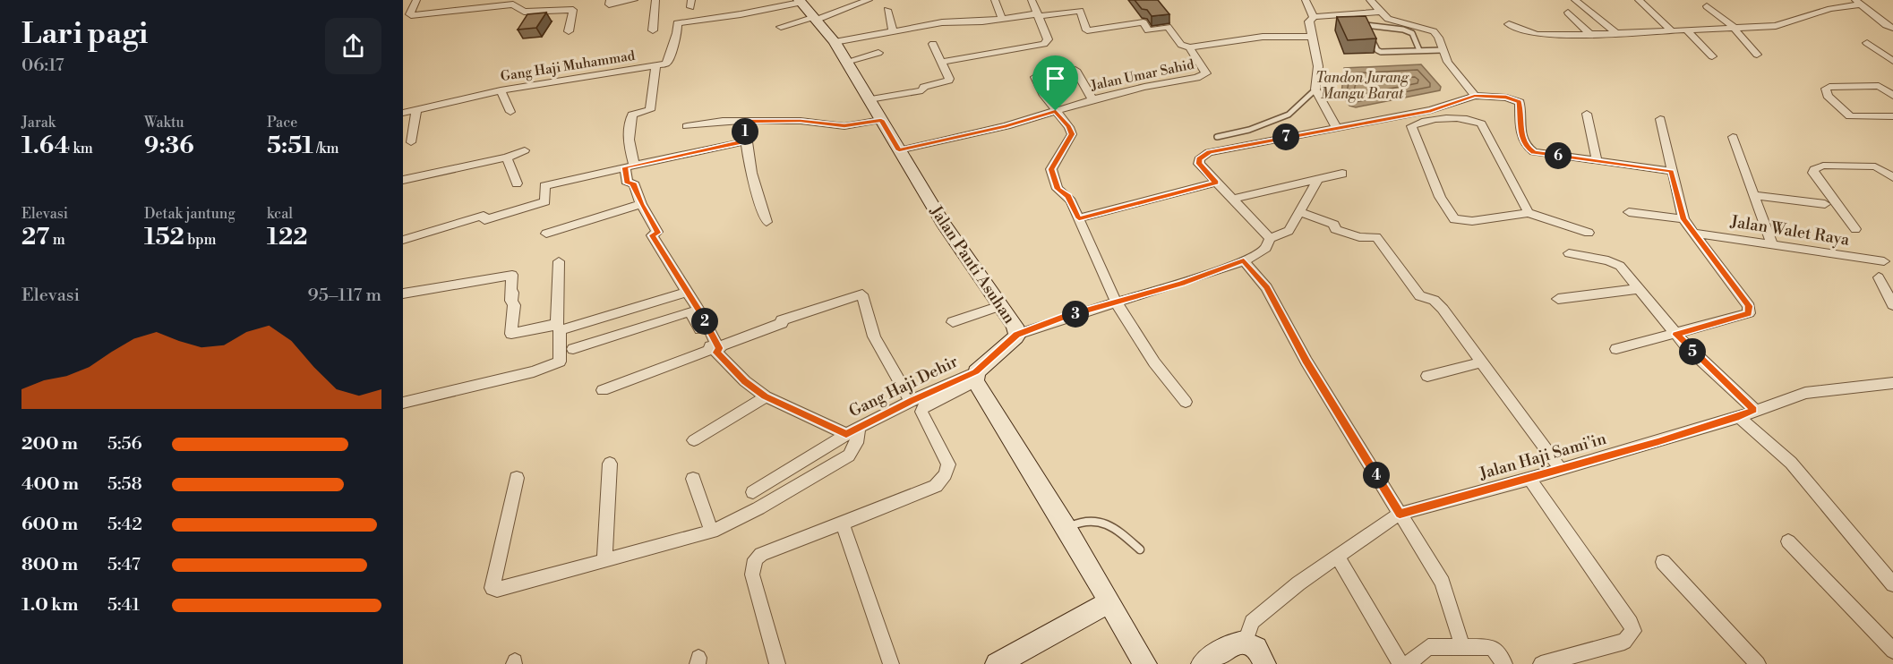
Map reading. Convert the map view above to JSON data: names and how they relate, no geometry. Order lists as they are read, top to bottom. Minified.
{"streets":{"street":["Gang Haji Muhammad","Jalan Umar Sahid","Jalan Walet Raya","Jalan Panti Asuhan","Gang Haji Dehir","Jalan Haji Sami'in"]},"crossings":[["Jalan Umar Sahid","Jalan Panti Asuhan"],["Jalan Panti Asuhan","Gang Haji Dehir"]],"water":["Tandon Jurang Mangu Barat"],"page":{"heading":["Lari pagi","06:17"],"stats":[["Jarak","1.64 km"],["Waktu","9:36"],["Pace","5:51 /km"],["Elevasi","27 m"],["Detak jantung","152 bpm"],["kcal","122"]],"pins":["1","7","6","3","2","5","4"],"chart":["Elevasi","95–117 m"],"list":[{"name":"200 m","note":"5:56"},{"name":"400 m","note":"5:58"},{"name":"600 m","note":"5:42"},{"name":"800 m","note":"5:47"},{"name":"1.0 km","note":"5:41"}]}}
